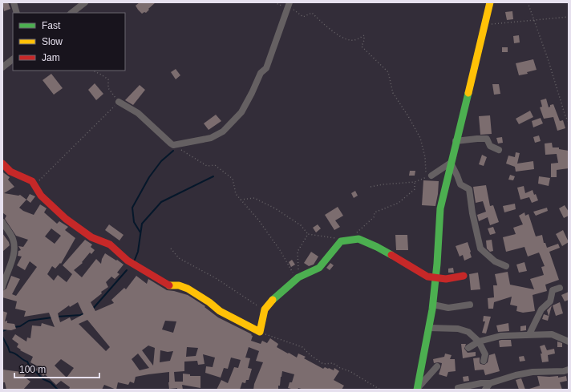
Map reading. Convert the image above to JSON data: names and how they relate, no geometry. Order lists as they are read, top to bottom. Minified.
{"legend":["Fast","Slow","Jam"],"scale_bar":"100 m"}
